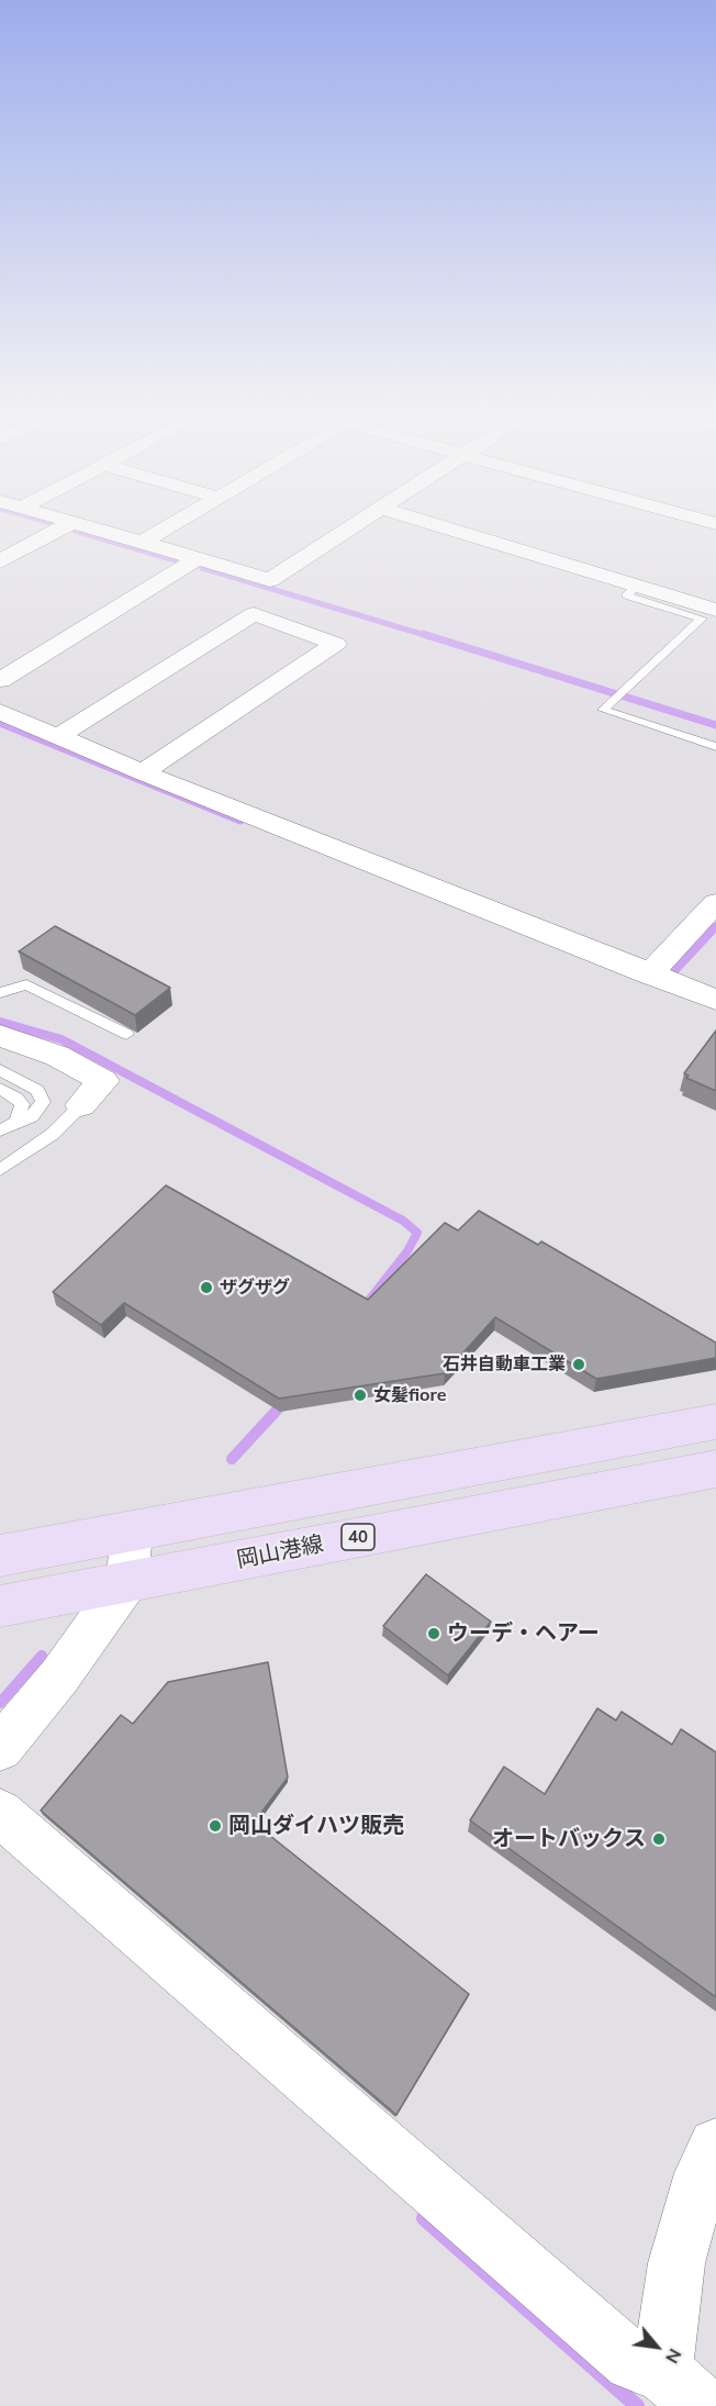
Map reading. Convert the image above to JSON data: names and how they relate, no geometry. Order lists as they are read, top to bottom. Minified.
{"streets":{"main road":["40","岡山港線"]},"places":["ザグザグ","石井自動車工業","女髪fiore","ウーデ・ヘアー","岡山ダイハツ販売","オートバックス"],"north":"bottom right"}
